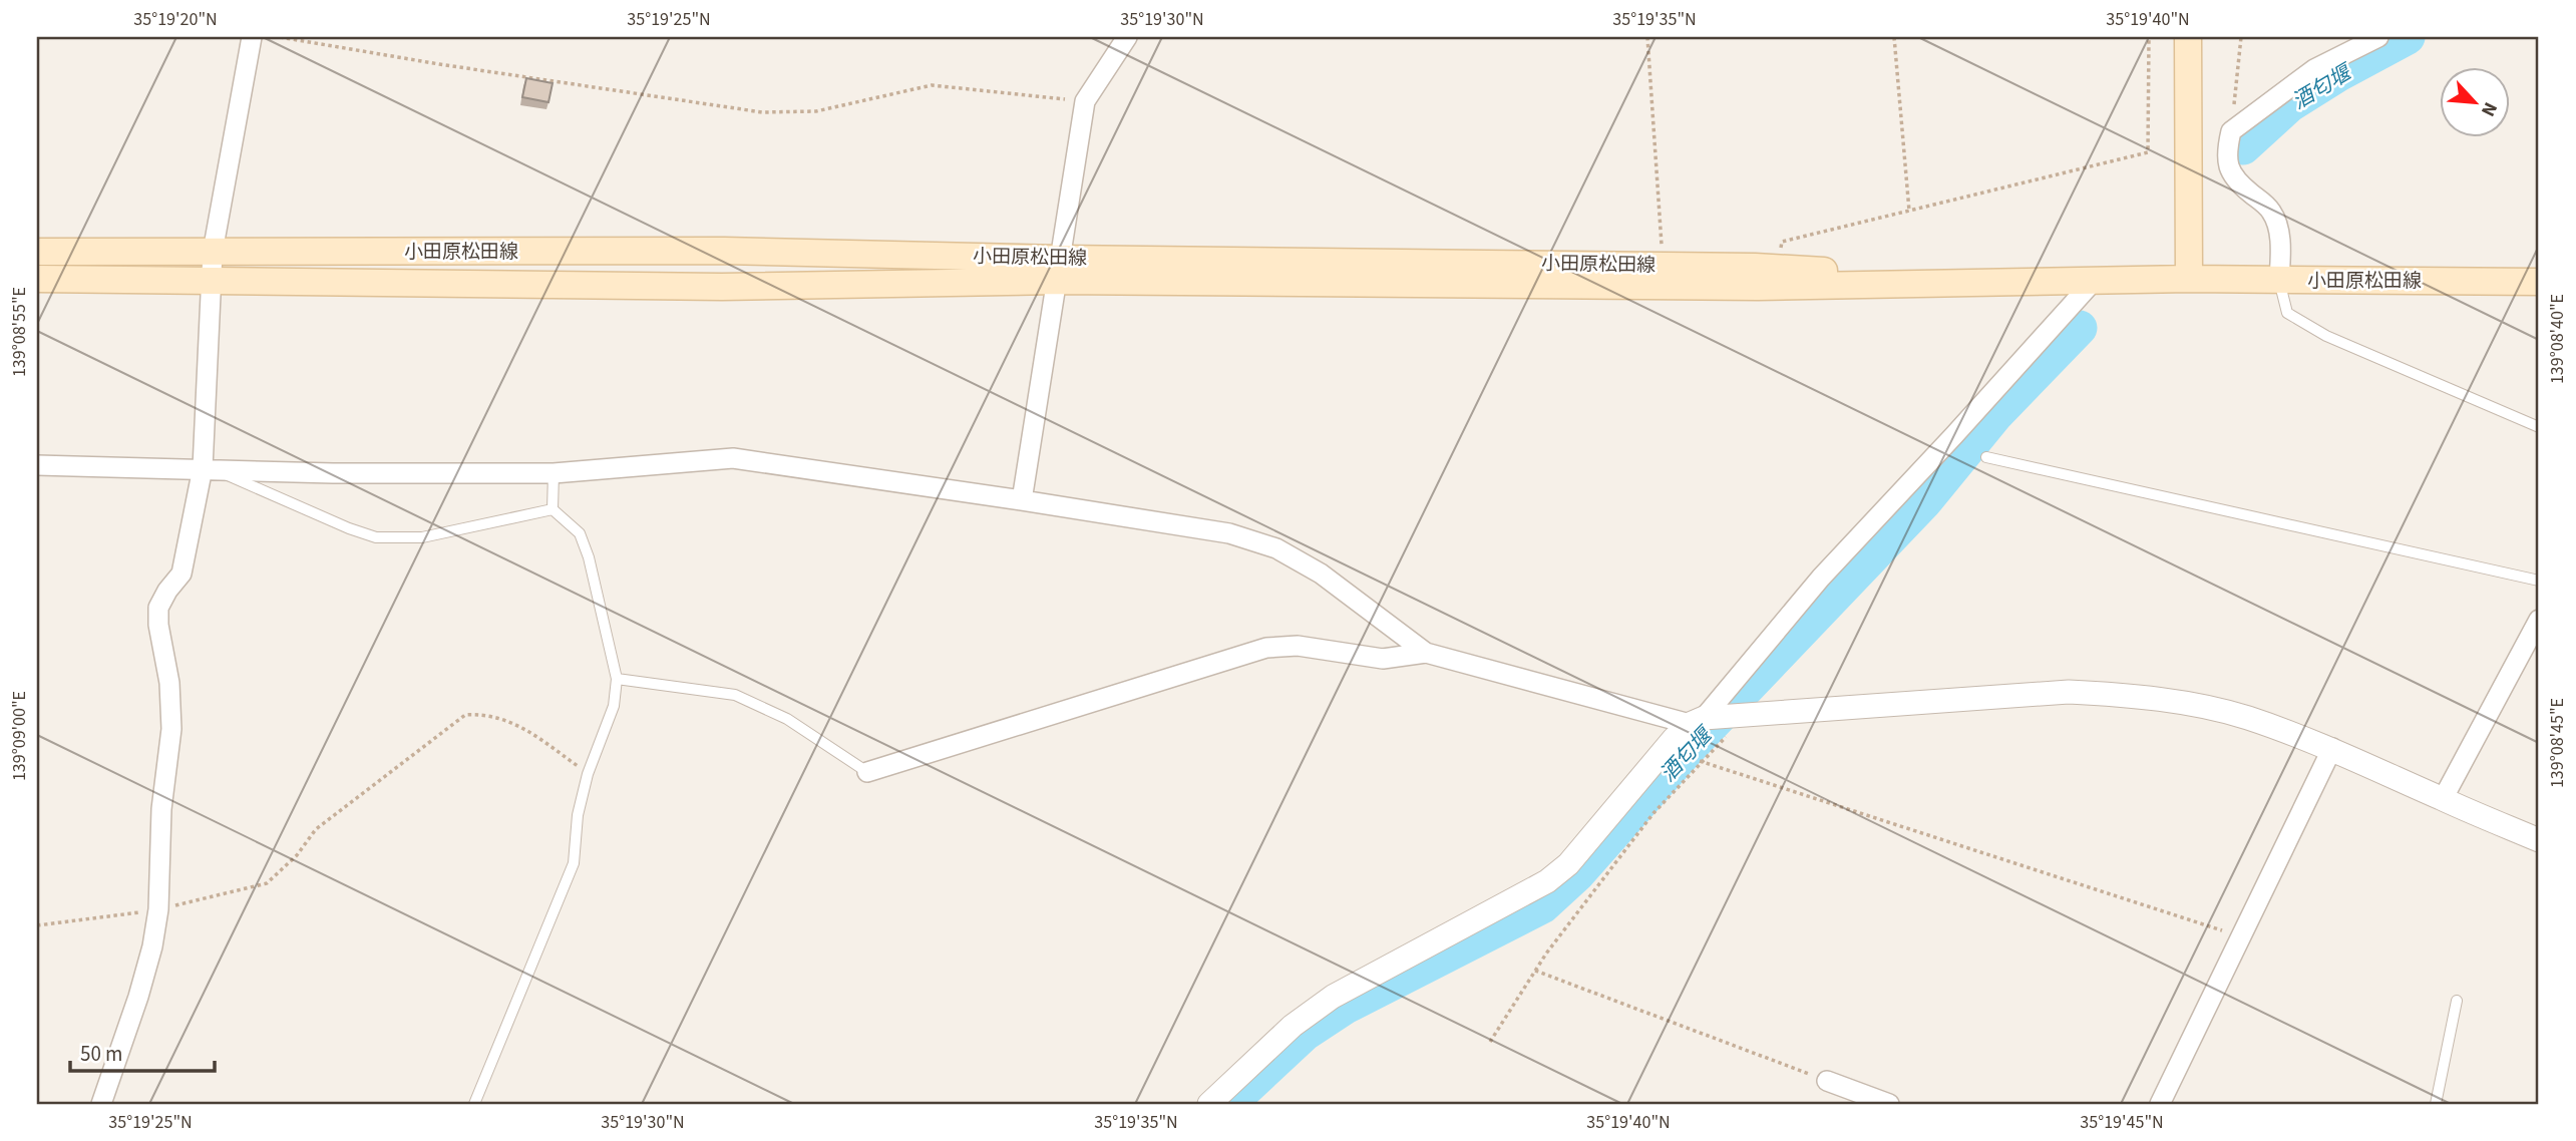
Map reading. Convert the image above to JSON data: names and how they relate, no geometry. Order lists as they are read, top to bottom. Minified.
{"streets":{"main road":["小田原松田線"]},"water":["酒匂堰"],"scale_bar":"50 m","north":"bottom right","coordinates":["35°19'20\"N","35°19'25\"N","35°19'30\"N","35°19'35\"N","35°19'40\"N","139°08'55\"E","139°08'40\"E","139°09'00\"E","139°08'45\"E","35°19'45\"N"]}
